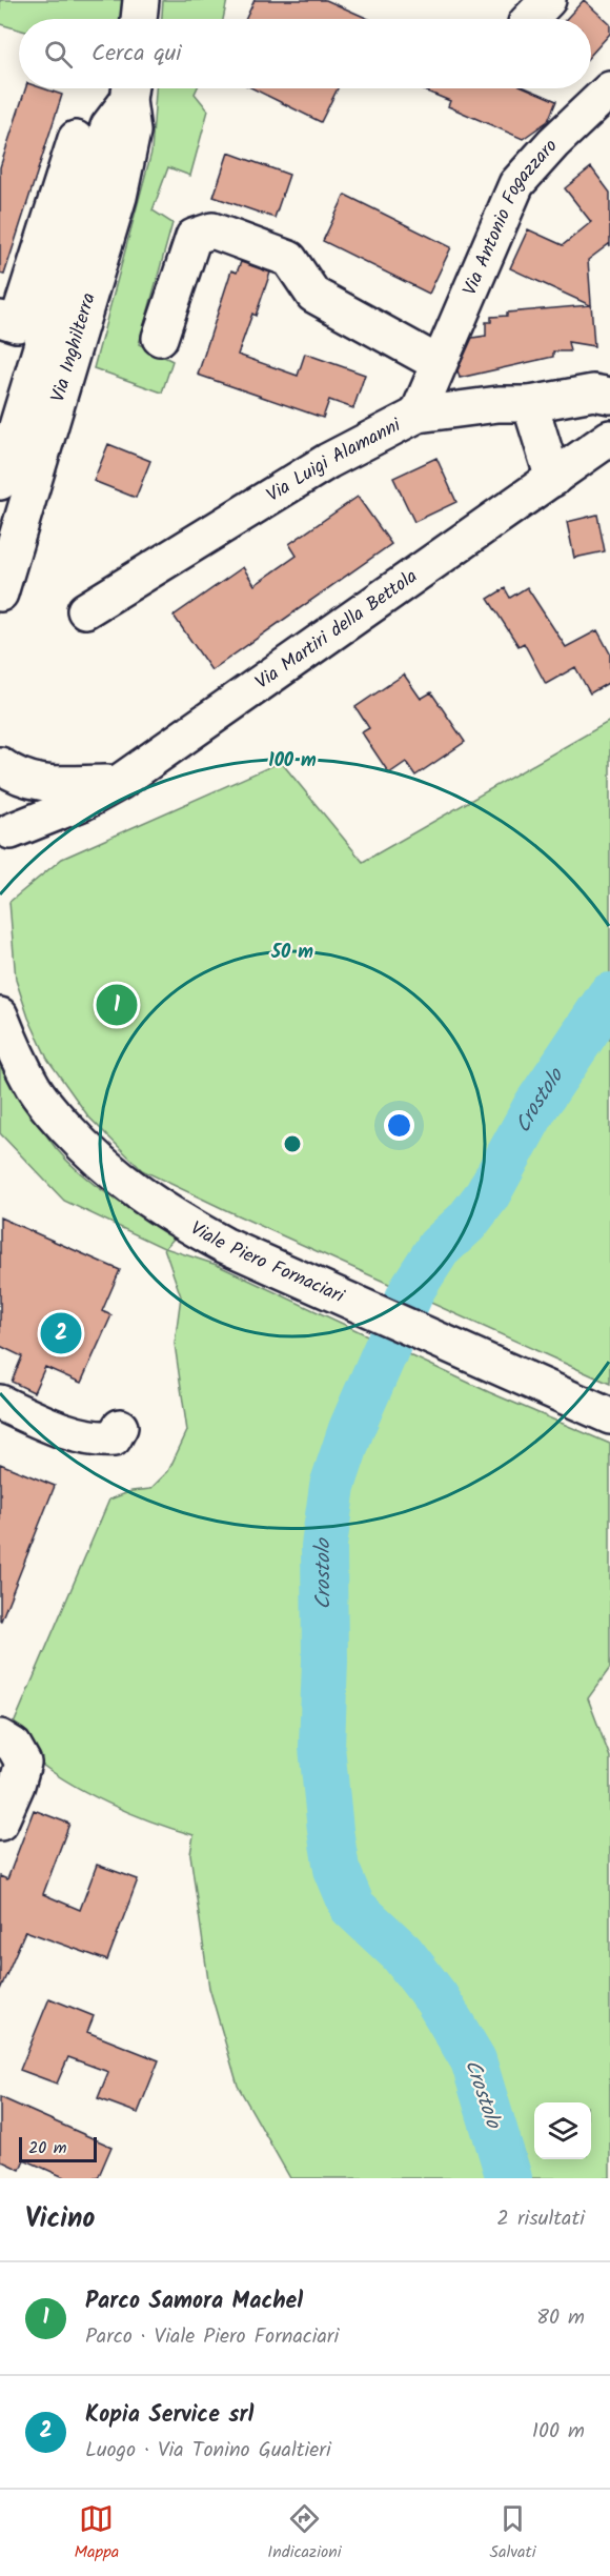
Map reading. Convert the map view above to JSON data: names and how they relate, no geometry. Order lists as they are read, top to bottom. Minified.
{"streets":{"main road":["Via Antonio Fogazzaro","Via Inghilterra","Via Luigi Alamanni","Via Martiri della Bettola","Viale Piero Fornaciari"]},"crossings":[["Via Antonio Fogazzaro","Via Luigi Alamanni"]],"water":["Crostolo"],"scale_bar":"20 m","page":{"search":"Cerca qui","pins":["1","2"],"scale":"20 m","heading":["Vicino","2 risultati"],"list":[{"mark":"1","name":"Parco Samora Machel","note":"Parco · Viale Piero Fornaciari","value":"80 m"},{"mark":"2","name":"Kopia Service srl","note":"Luogo · Via Tonino Gualtieri","value":"100 m"}],"nav":["Mappa","Indicazioni","Salvati"]},"rings":["100 m","50 m"]}
